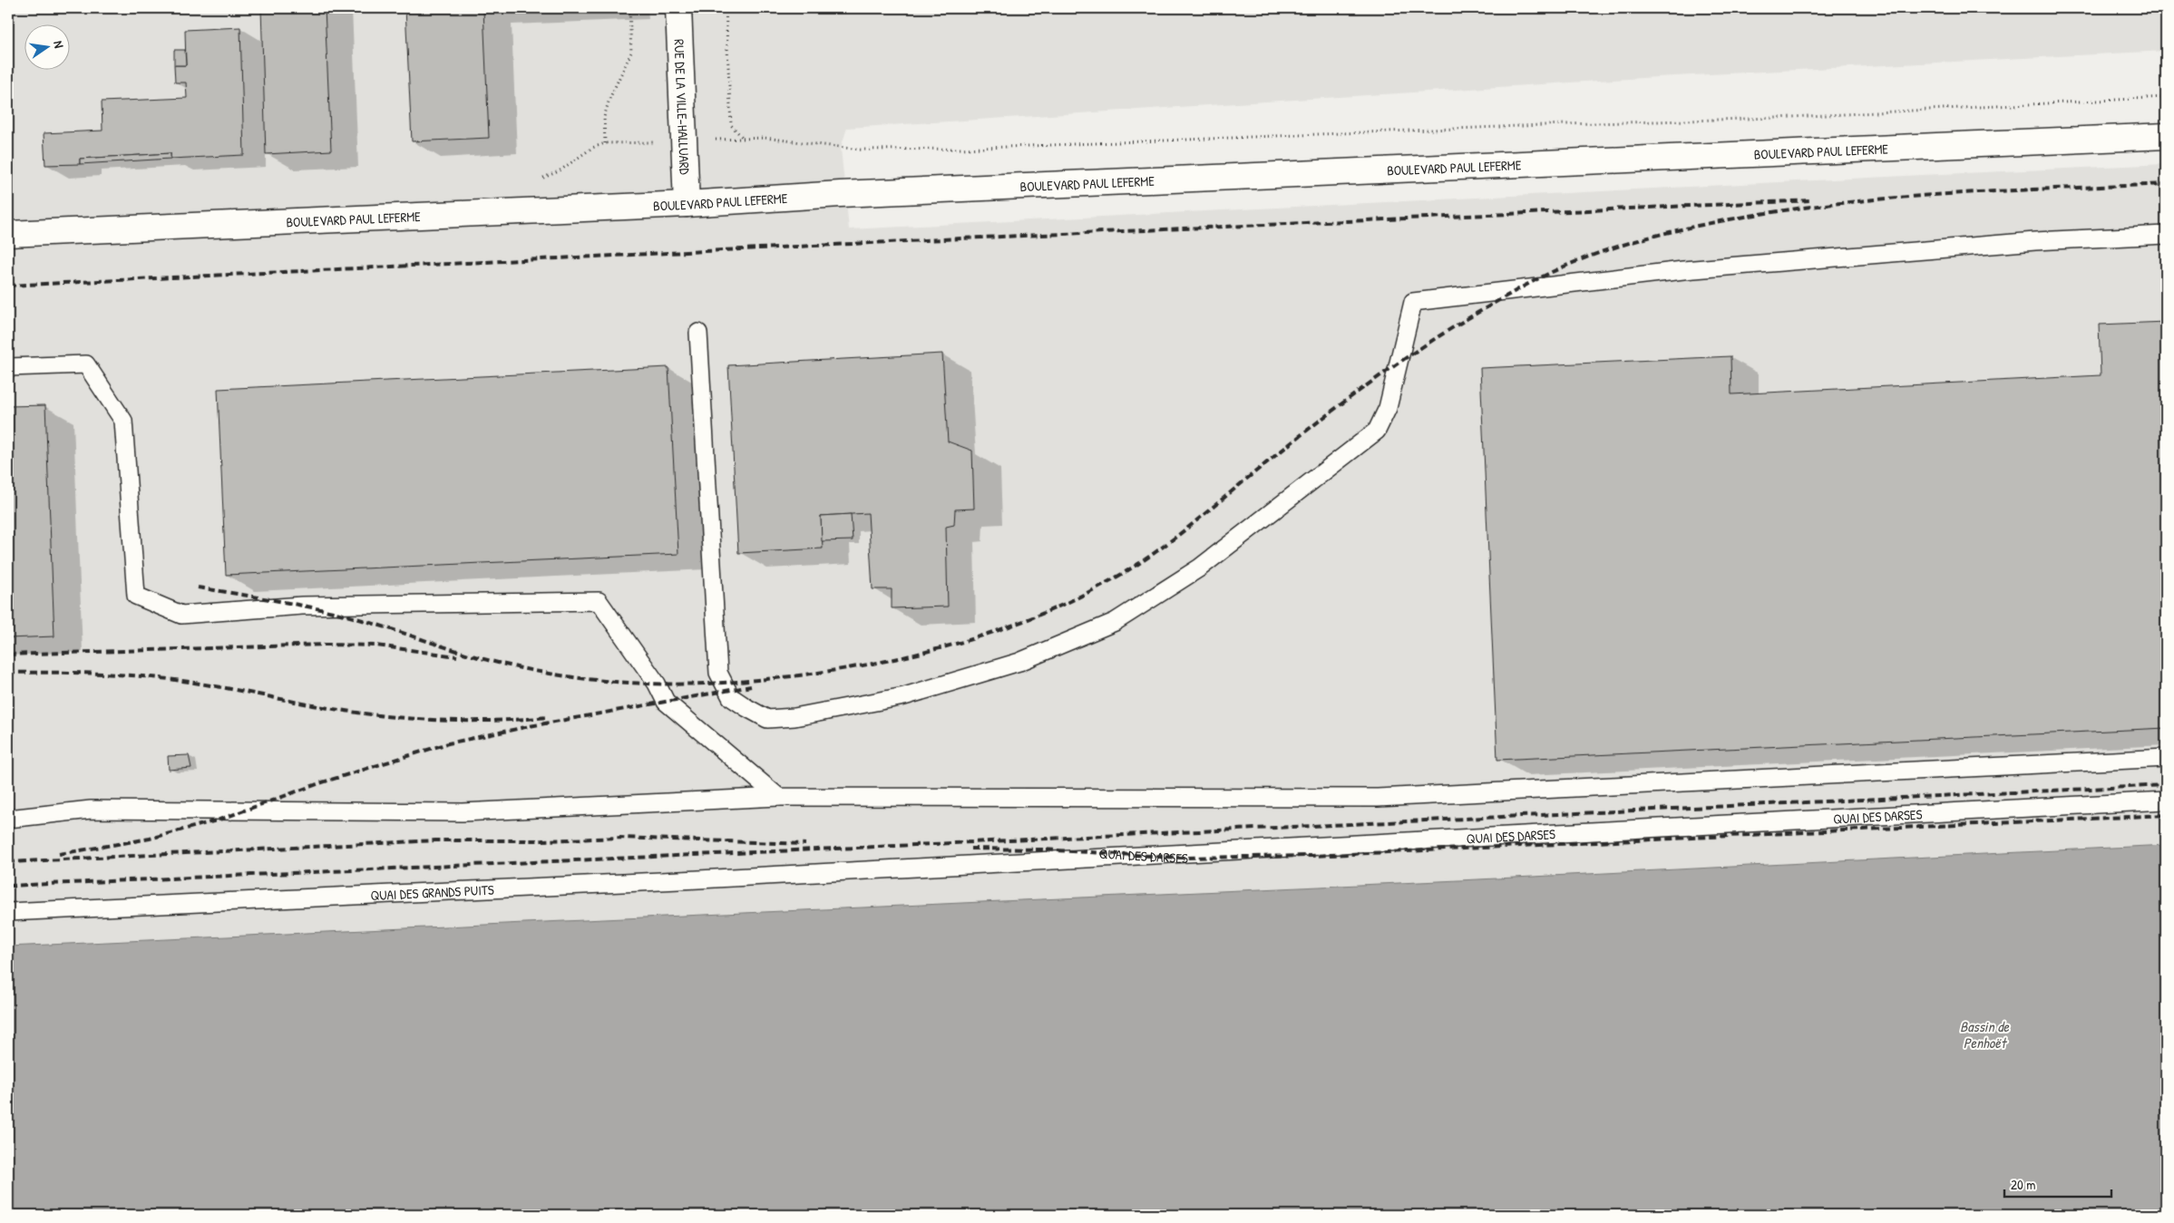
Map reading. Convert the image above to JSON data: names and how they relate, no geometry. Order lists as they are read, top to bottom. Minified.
{"streets":{"main road":["RUE DE LA VILLE-HALLUARD","BOULEVARD PAUL LEFERME"],"lane":["QUAI DES DARSES","QUAI DES GRANDS PUITS"]},"crossings":[["RUE DE LA VILLE-HALLUARD","BOULEVARD PAUL LEFERME"],["QUAI DES DARSES","QUAI DES GRANDS PUITS"]],"water":["Bassin de Penhoët"],"scale_bar":"20 m","north":"right"}
